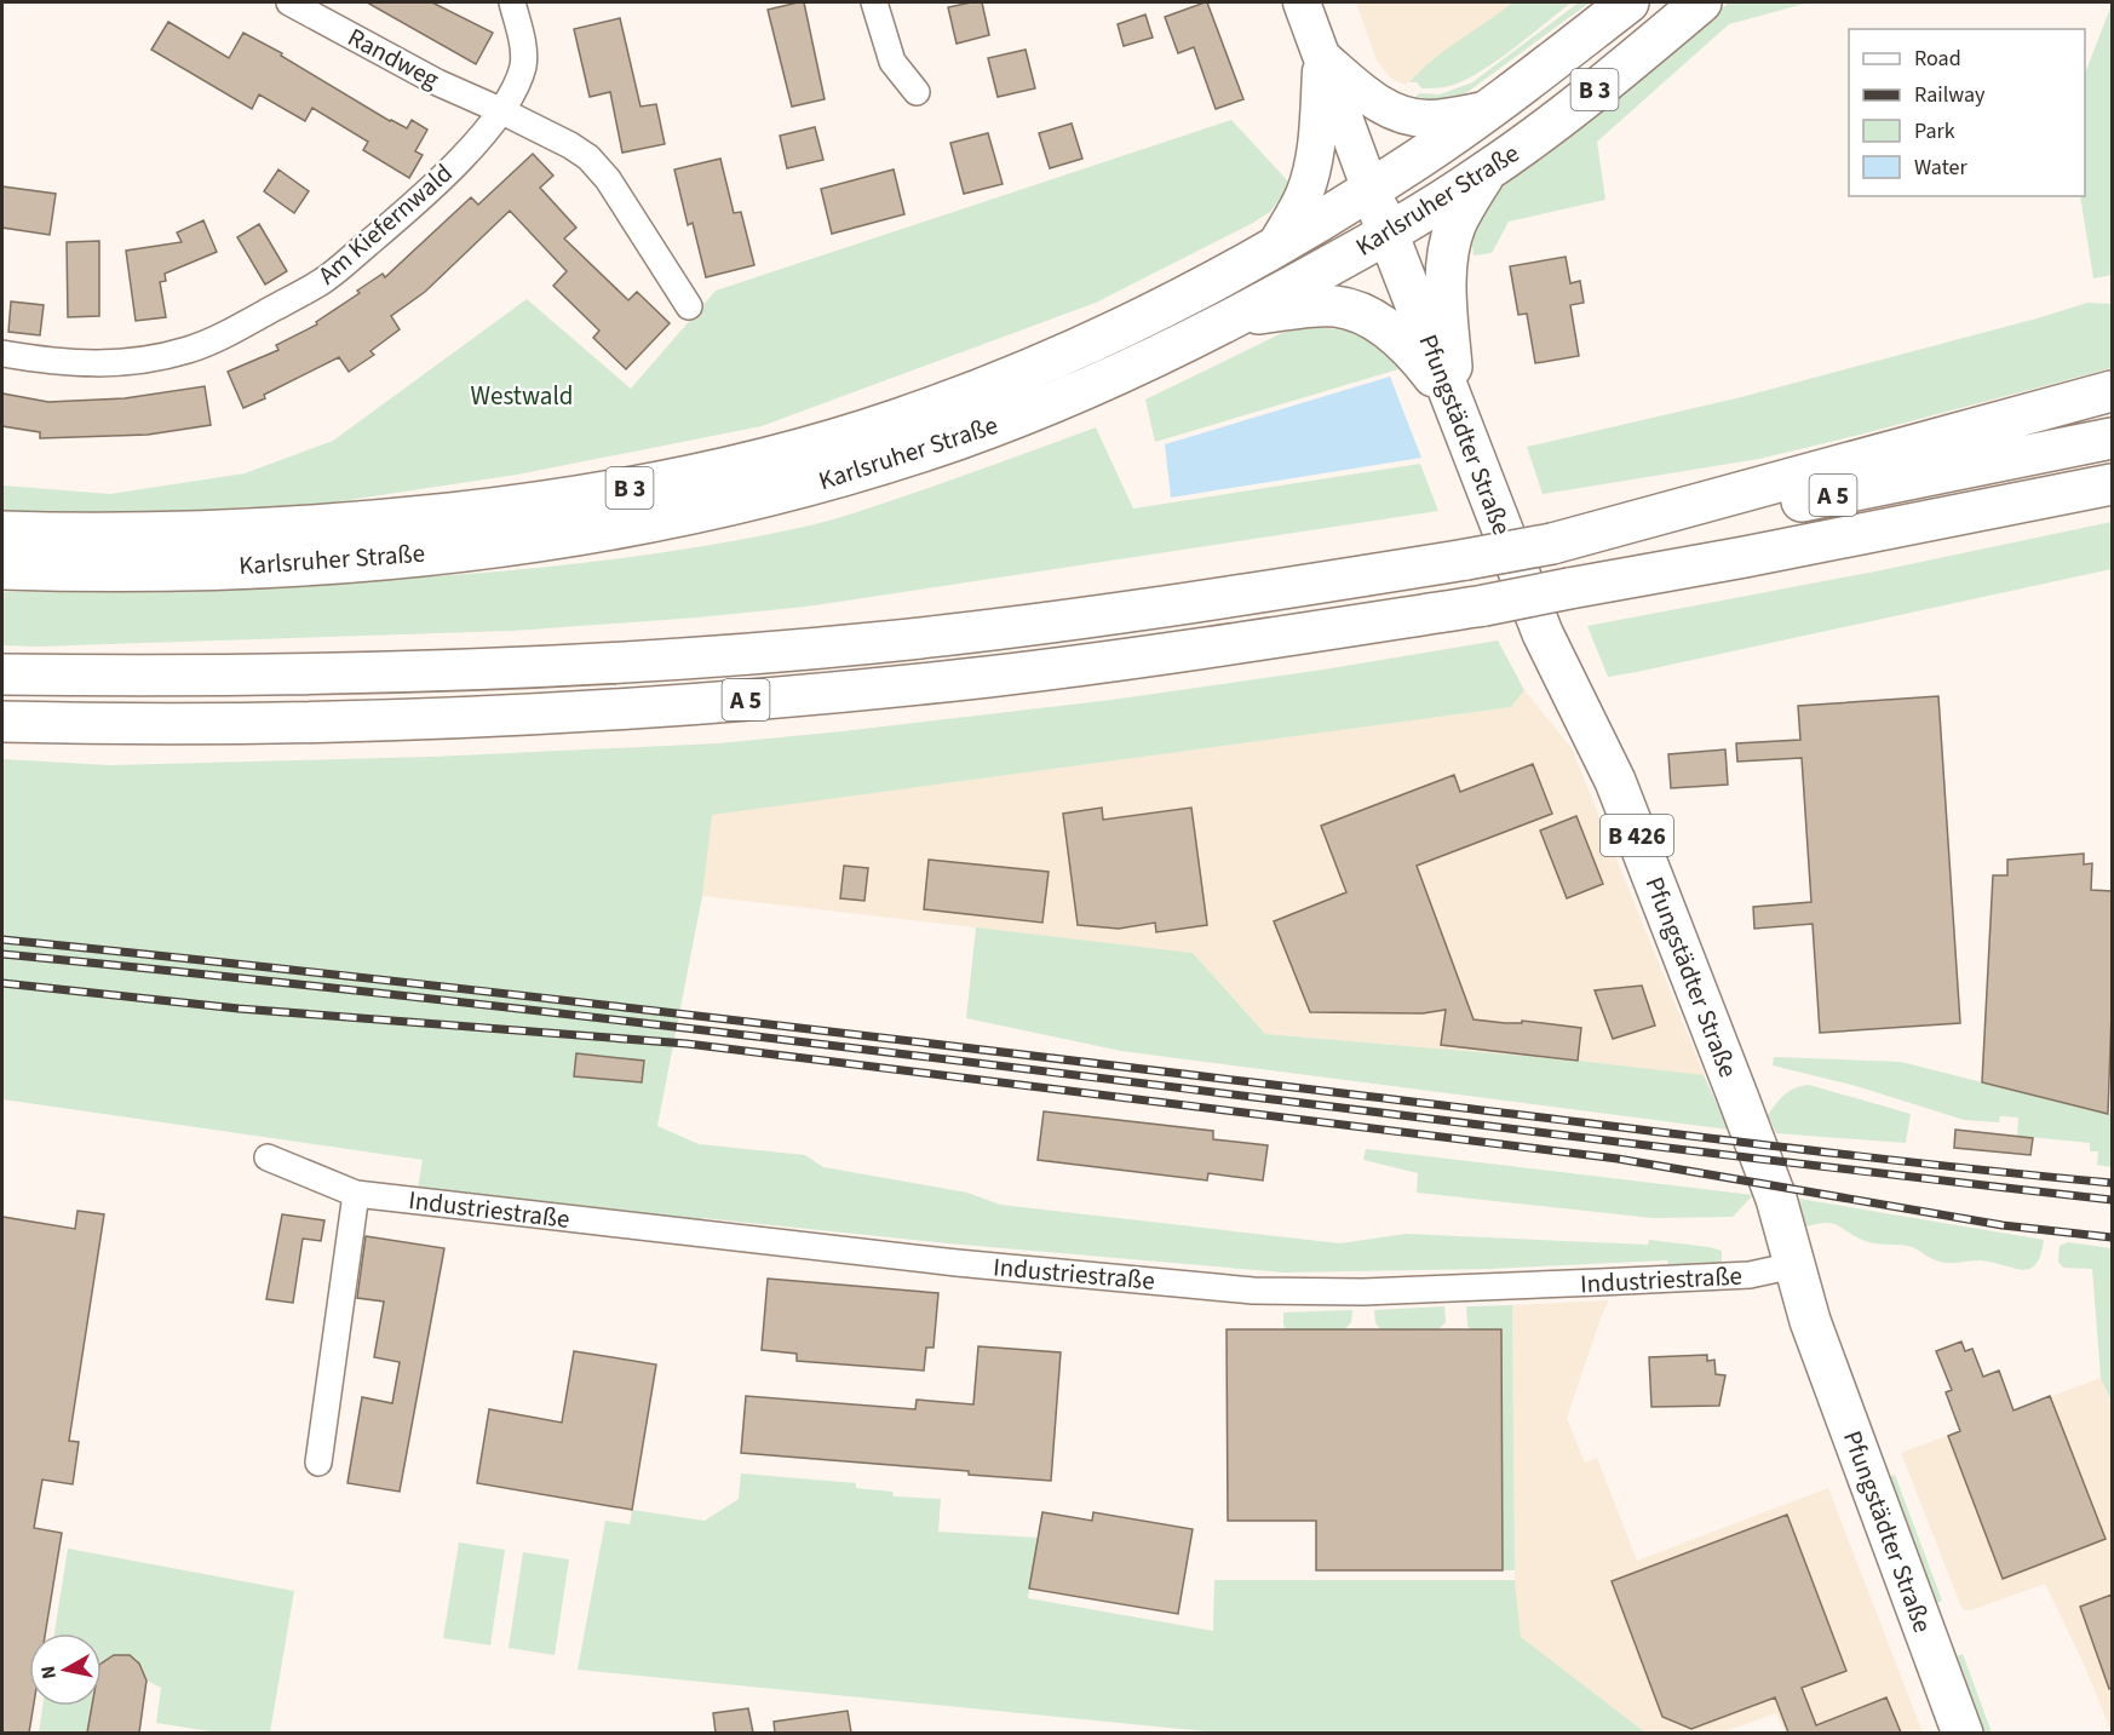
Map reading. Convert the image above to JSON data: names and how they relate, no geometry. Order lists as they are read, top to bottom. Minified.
{"streets":{"main road":["B 3","Karlsruher Straße","Pfungstädter Straße","A 5","B 426"],"street":["Randweg","Am Kiefernwald","Industriestraße"]},"crossings":[["Randweg","Am Kiefernwald"],["Karlsruher Straße","Pfungstädter Straße"],["Karlsruher Straße","B 426"],["Pfungstädter Straße","B 426"],["Pfungstädter Straße","Industriestraße"]],"parks":["Westwald"],"legend":["Road","Railway","Park","Water"],"north":"left"}
